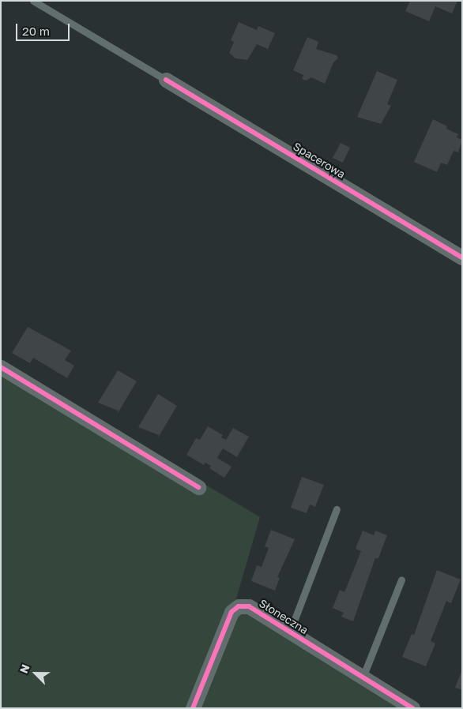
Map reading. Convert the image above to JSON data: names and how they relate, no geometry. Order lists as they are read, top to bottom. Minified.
{"streets":{"street":["Spacerowa","Słoneczna"]},"scale_bar":"20 m","north":"top left"}
